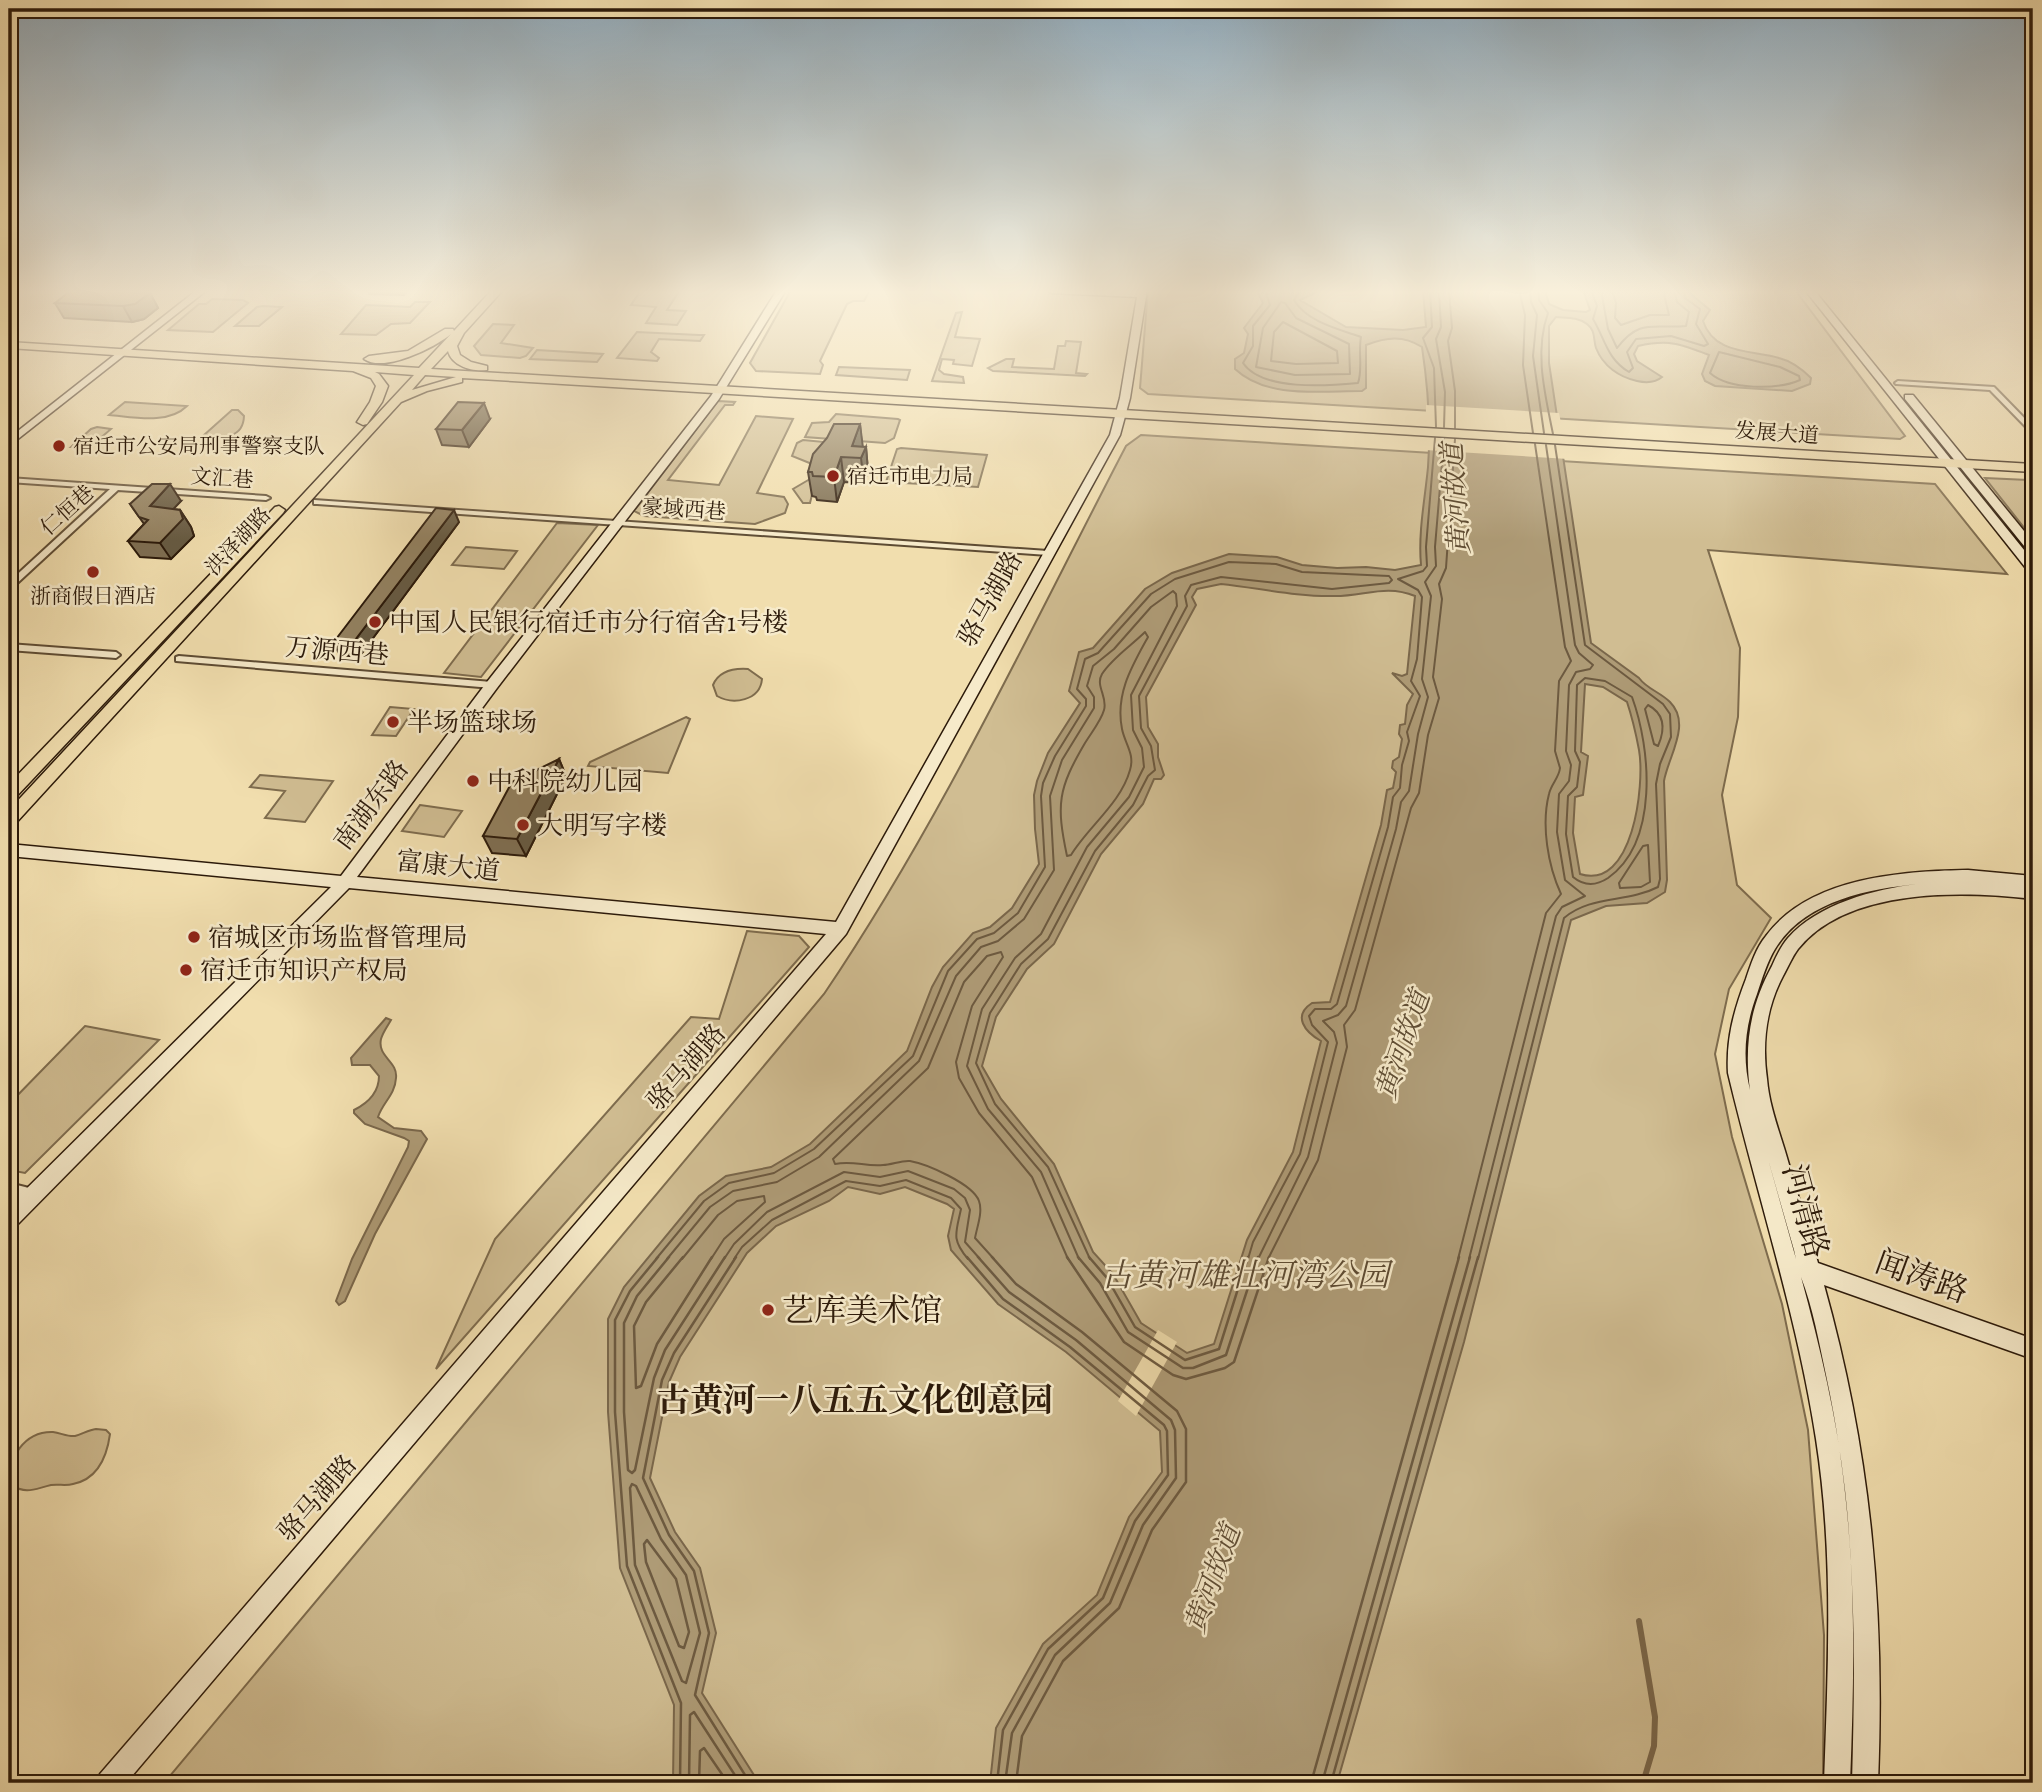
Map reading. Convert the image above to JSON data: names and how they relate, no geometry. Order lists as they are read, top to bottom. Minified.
{"streets":{"main road":["发展大道","洪泽湖路"],"street":["文汇巷","豪域西巷","仁恒巷","骆马湖路","万源西巷","南湖东路","富康大道","河清路","闻涛路"]},"crossings":[["发展大道","骆马湖路"],["发展大道","南湖东路"],["文汇巷","仁恒巷"],["豪域西巷","骆马湖路"],["豪域西巷","南湖东路"],["骆马湖路","富康大道"],["万源西巷","南湖东路"],["南湖东路","富康大道"],["河清路","闻涛路"]],"districts":["古黄河一八五五文化创意园"],"water":["黄河故道"],"parks":["古黄河雄壮河湾公园"],"places":["宿迁市公安局刑事警察支队","宿迁市电力局","浙商假日酒店","中国人民银行宿迁市分行宿舍1号楼","半场篮球场","中科院幼儿园","大明写字楼","宿城区市场监督管理局","宿迁市知识产权局","艺库美术馆"]}
